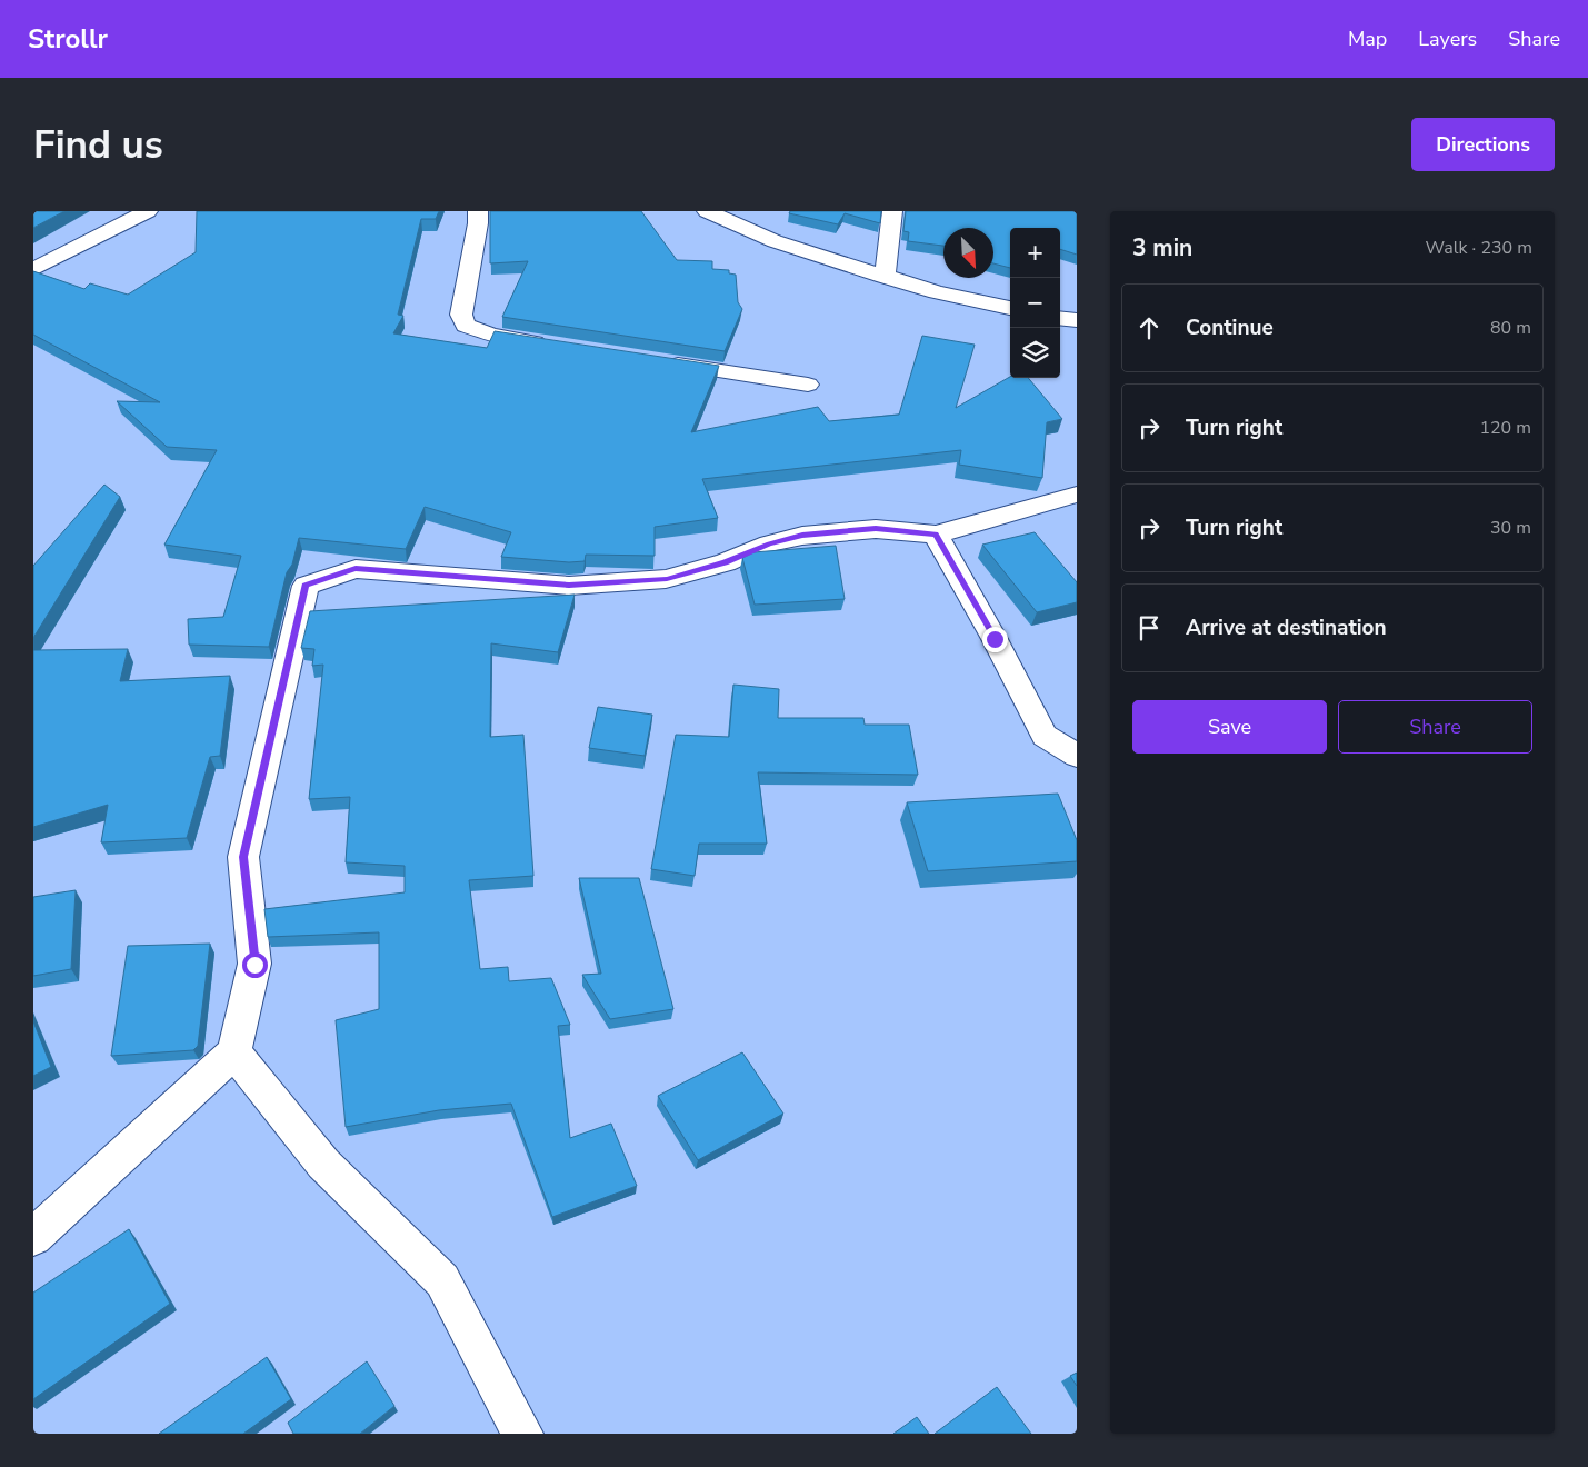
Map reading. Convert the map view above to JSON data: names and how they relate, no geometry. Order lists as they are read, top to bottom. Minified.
{"north":"bottom right","page":{"header":"Strollr","nav":["Map","Layers","Share"],"buttons":["Directions",["Save","Share"]],"title":"Find us","heading":["3 min","Walk · 230 m"],"map_buttons":["+","−"],"list":[["Continue","80 m"],["Turn right","120 m"],["Turn right","30 m"],"Arrive at destination"]}}
